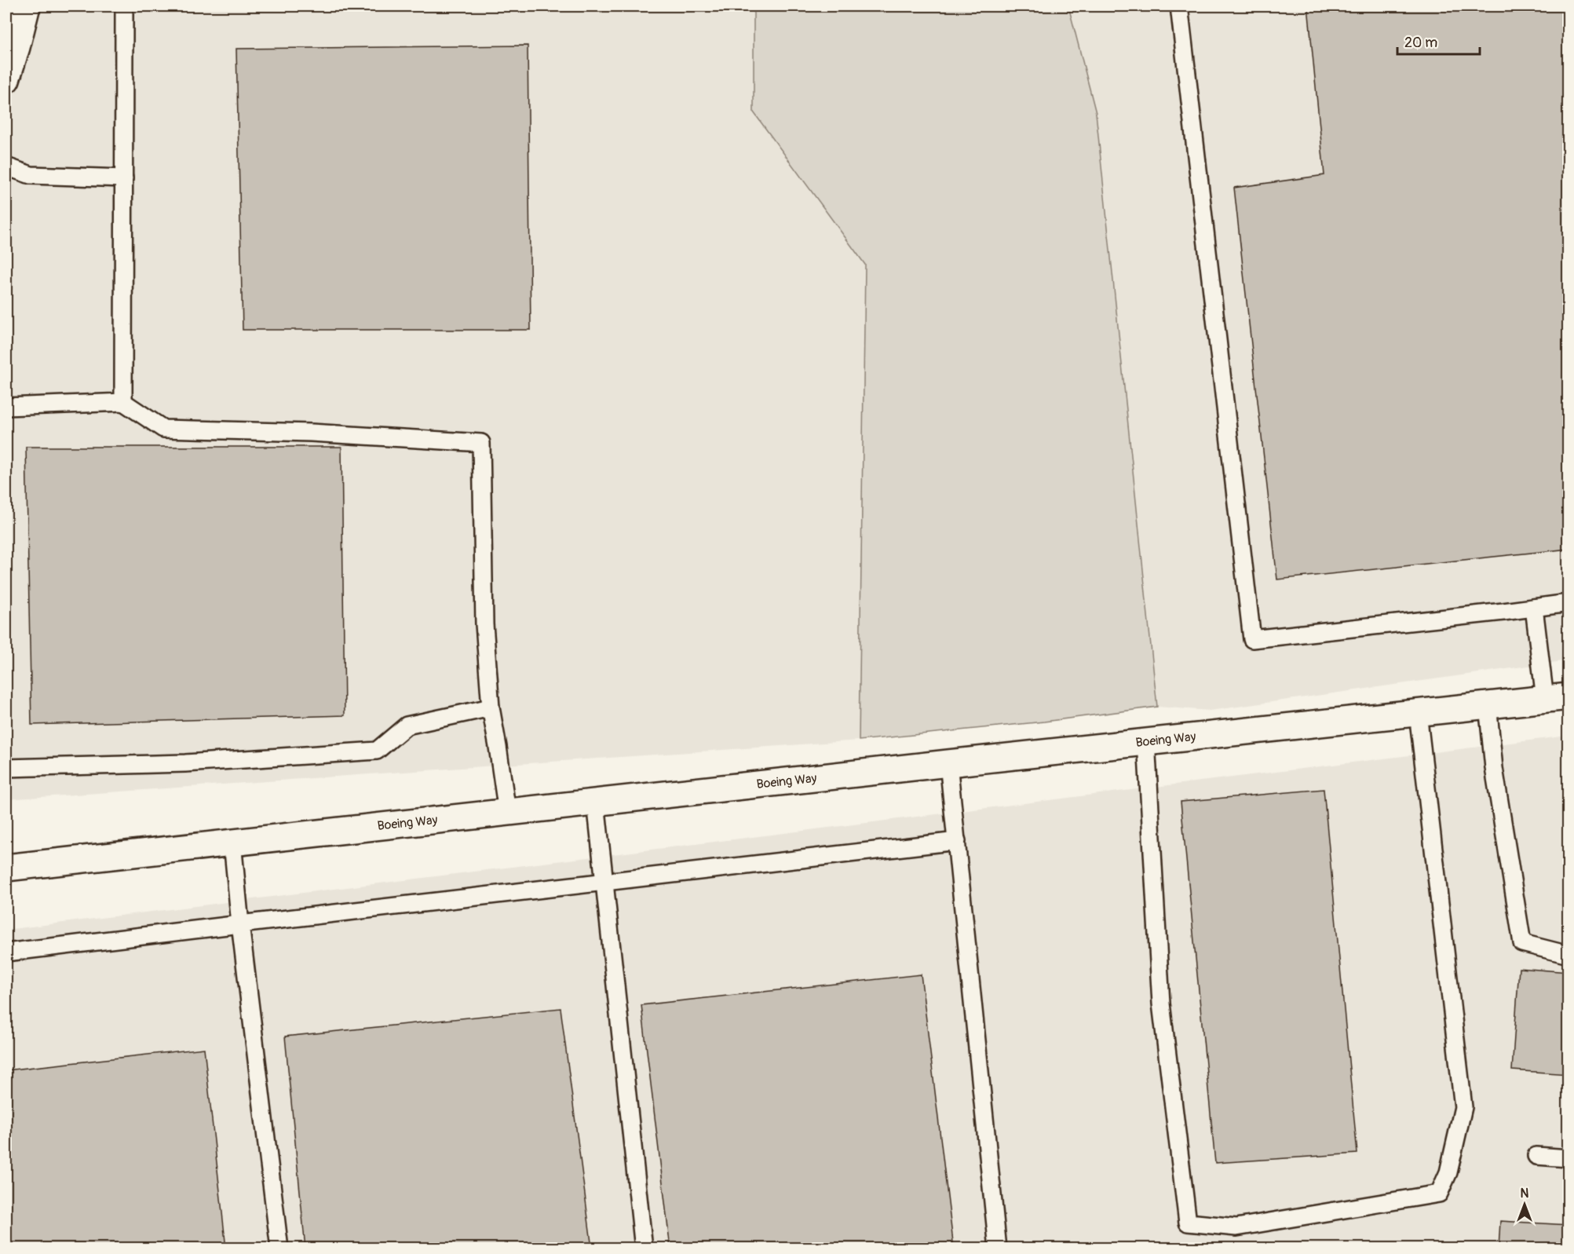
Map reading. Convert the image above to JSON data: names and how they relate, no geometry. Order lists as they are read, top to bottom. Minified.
{"streets":{"street":["Boeing Way"]},"scale_bar":"20 m","north":"top"}
